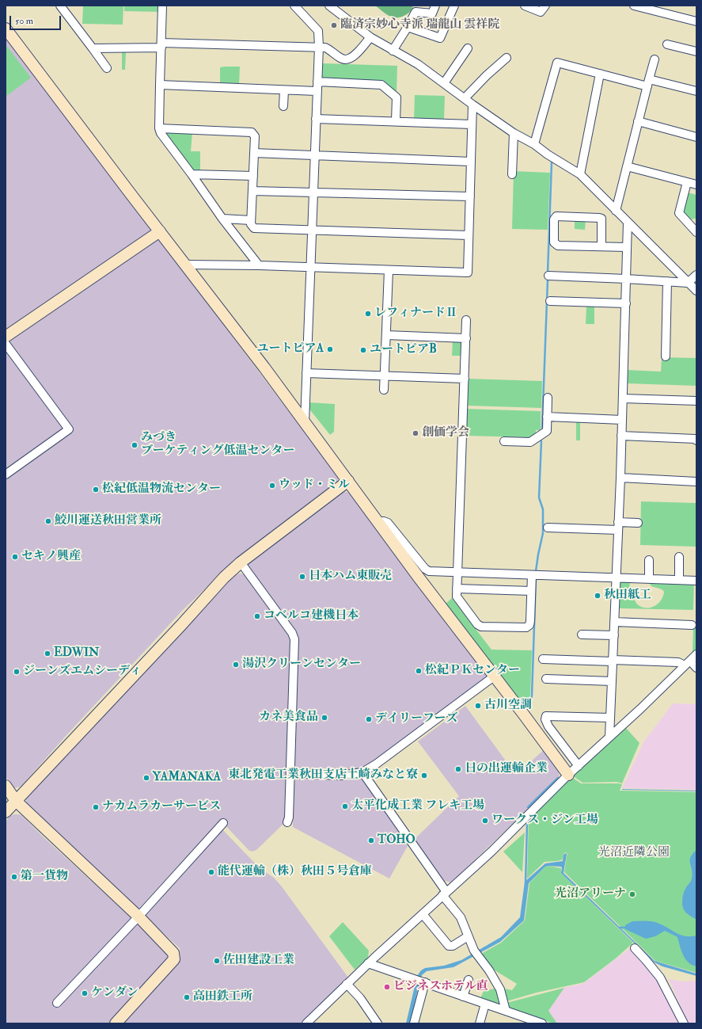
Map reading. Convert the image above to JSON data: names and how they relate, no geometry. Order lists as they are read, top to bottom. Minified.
{"parks":["光沼近隣公園"],"places":["臨済宗妙心寺派 瑞龍山 雲祥院","レフィナードⅡ","ユートピアA","ユートピアB","創価学会","みづき ブーケティング低温センター","ウッド・ミル","松紀低温物流センター","鮫川運送秋田営業所","セキノ興産","日本ハム東販売","秋田紙工","コベルコ建機日本","EDWIN","湯沢クリーンセンター","松紀ＰＫセンター","ジーンズエムシーディ","古川空調","カネ美食品","デイリーフーズ","日の出運輸企業","東北発電工業秋田支店土崎みなと寮","YAMANAKA","太平化成工業 フレキ工場","ナカムラカーサービス","ワークス・ジン工場","TOHO","能代運輸（株）秋田５号倉庫","第一貨物","光沼アリーナ","佐田建設工業","ビジネスホテル直","ケンダン","高田鉄工所"],"scale_bar":"50 m"}
